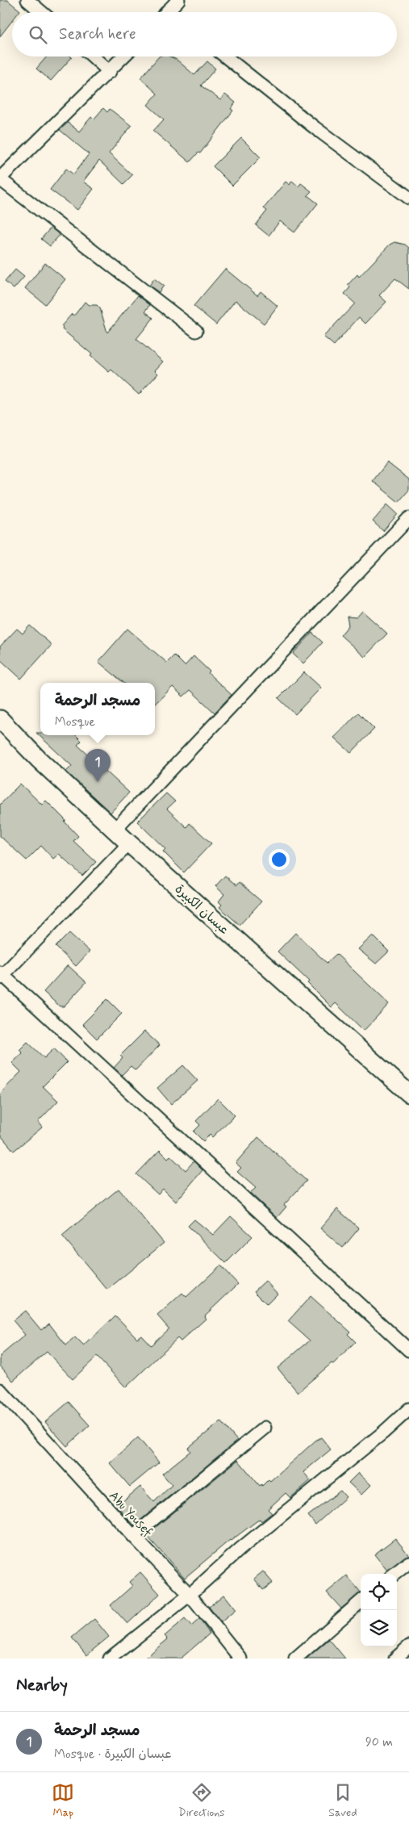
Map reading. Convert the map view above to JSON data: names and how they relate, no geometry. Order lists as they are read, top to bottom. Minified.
{"streets":{"main road":["عبسان الكبيرة"],"street":["Abu Yousef"]},"page":{"search":"Search here","popup":["مسجد الرحمة","Mosque"],"pins":"1","heading":"Nearby","list":[{"mark":"1","name":"مسجد الرحمة","note":"Mosque · عبسان الكبيرة","value":"90 m"}],"nav":["Map","Directions","Saved"]}}
